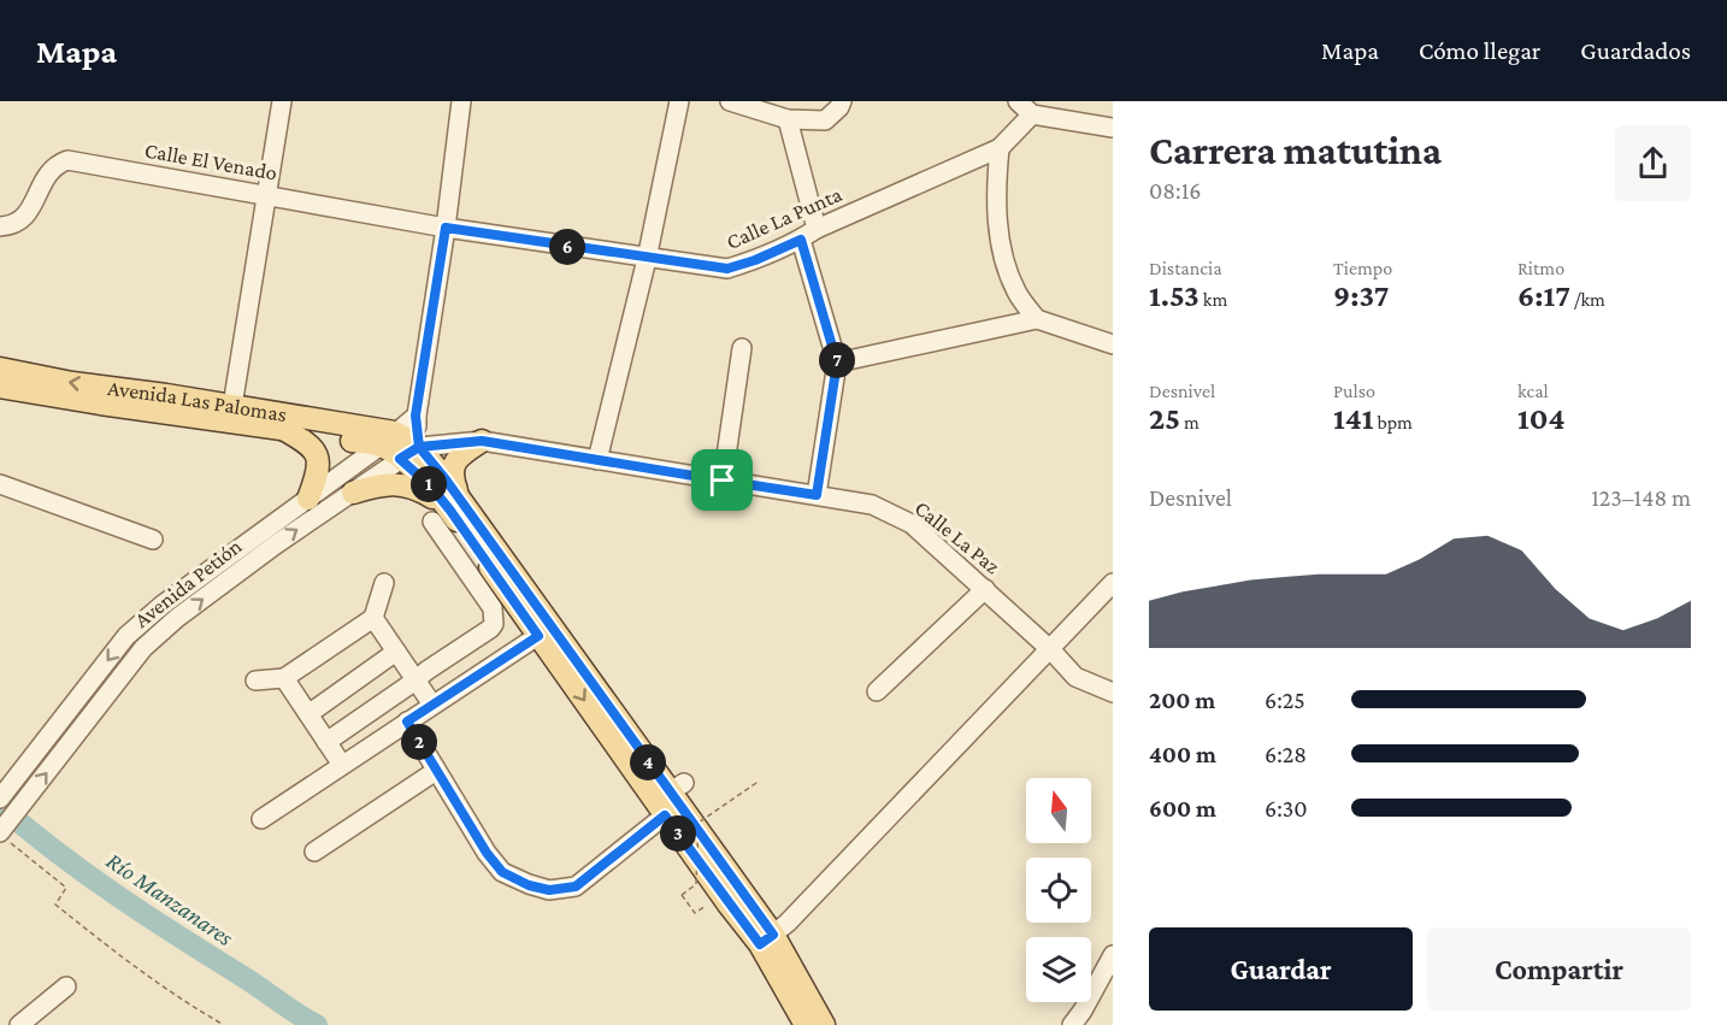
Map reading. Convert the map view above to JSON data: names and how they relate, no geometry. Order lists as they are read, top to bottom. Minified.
{"streets":{"main road":["Avenida Las Palomas"],"street":["Calle El Venado","Calle La Punta","Calle La Paz","Avenida Petión"]},"crossings":[["Calle El Venado","Calle La Punta"],["Avenida Las Palomas","Avenida Petión"],["Calle La Paz","Avenida Petión"]],"water":["Río Manzanares"],"north":"top","page":{"header":"Mapa","nav":["Mapa","Cómo llegar","Guardados"],"heading":["Carrera matutina","08:16"],"stats":[["Distancia","1.53 km"],["Tiempo","9:37"],["Ritmo","6:17 /km"],["Desnivel","25 m"],["Pulso","141 bpm"],["kcal","104"]],"pins":["6","7","1","2","4","3"],"chart":["Desnivel","123–148 m"],"list":[{"name":"200 m","note":"6:25"},{"name":"400 m","note":"6:28"},{"name":"600 m","note":"6:30"}],"buttons":["Guardar","Compartir"]}}
